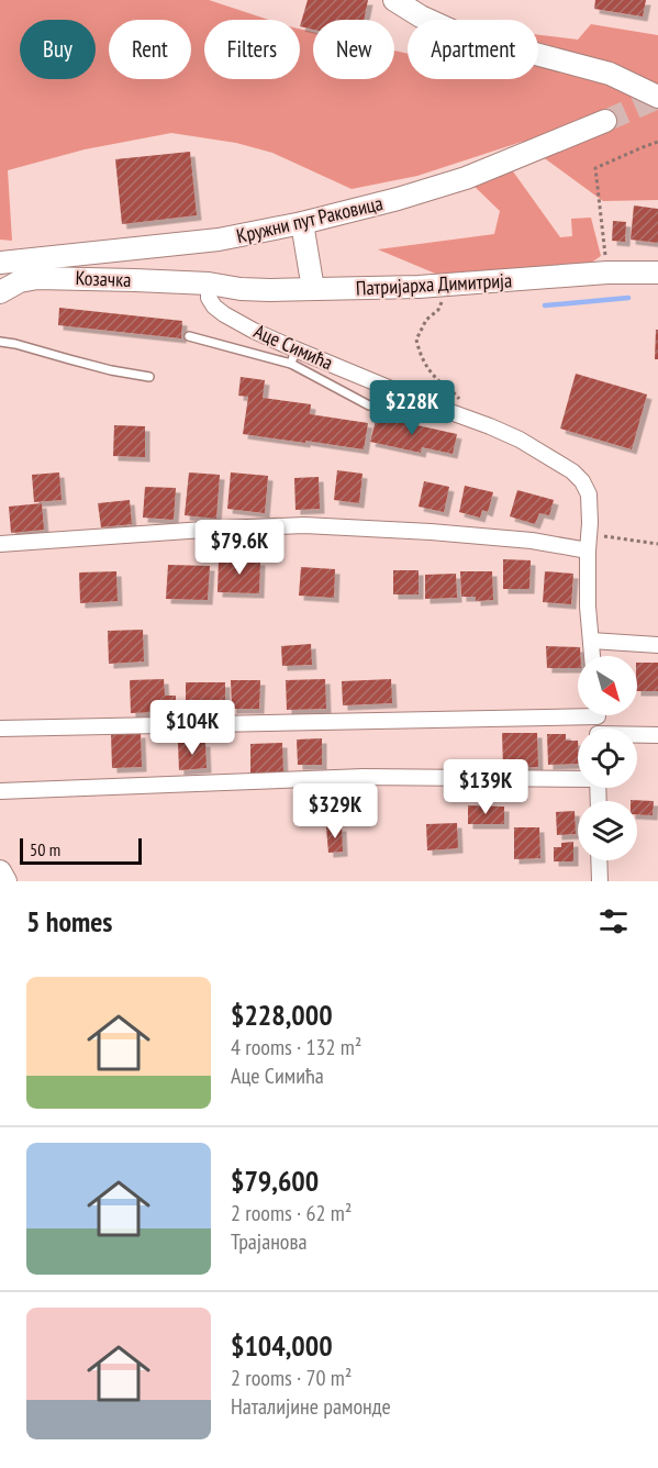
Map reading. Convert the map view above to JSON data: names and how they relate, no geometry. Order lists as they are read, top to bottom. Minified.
{"streets":{"main road":["Кружни пут Раковица","Козачка","Патријарха Димитрија"],"street":["Аце Симића"]},"crossings":[["Козачка","Патријарха Димитрија"],["Козачка","Аце Симића"],["Патријарха Димитрија","Аце Симића"]],"scale_bar":"50 m","north":"bottom right","page":{"chip":["Buy","Rent","Filters","New","Apartment"],"price":["$228K","$79.6K","$104K","$139K","$329K"],"scale":"50 m","heading":"5 homes","list":[{"name":"$228,000","note":"4 rooms · 132 m² · Аце Симића"},{"name":"$79,600","note":"2 rooms · 62 m² · Трајанова"},{"name":"$104,000","note":"2 rooms · 70 m² · Наталијине рамонде"}]}}
